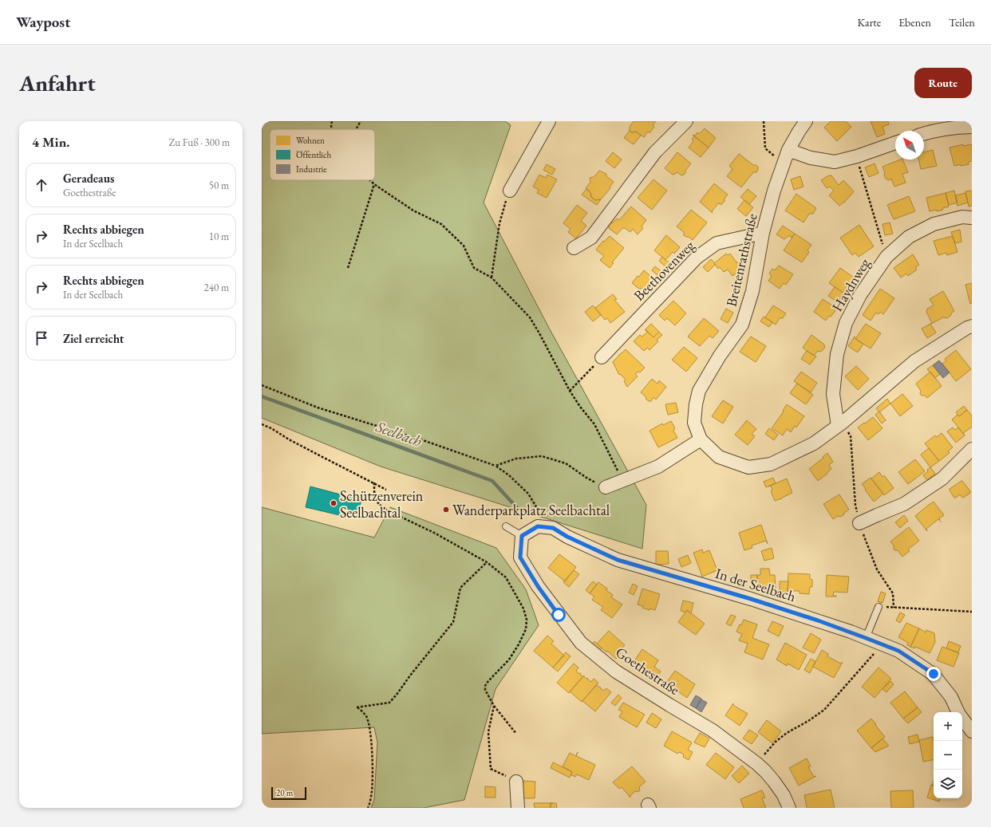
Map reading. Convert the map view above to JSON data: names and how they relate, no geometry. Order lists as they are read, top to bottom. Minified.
{"streets":{"street":["Breitenrathstraße","Beethovenweg","Haydnweg","In der Seelbach","Goethestraße"]},"crossings":[["Breitenrathstraße","Beethovenweg"],["Breitenrathstraße","Haydnweg"]],"water":["Seelbach"],"places":["Schützenverein Seelbachtal","Wanderparkplatz Seelbachtal"],"legend":["Wohnen","Öffentlich","Industrie"],"scale_bar":"20 m","north":"top left","page":{"header":"Waypost","nav":["Karte","Ebenen","Teilen"],"buttons":"Route","title":"Anfahrt","heading":["4 Min.","Zu Fuß · 300 m"],"list":[["Geradeaus","Goethestraße","50 m"],["Rechts abbiegen","In der Seelbach","10 m"],["Rechts abbiegen","In der Seelbach","240 m"],"Ziel erreicht"],"map_buttons":["+","−"],"scale":"20 m"}}
